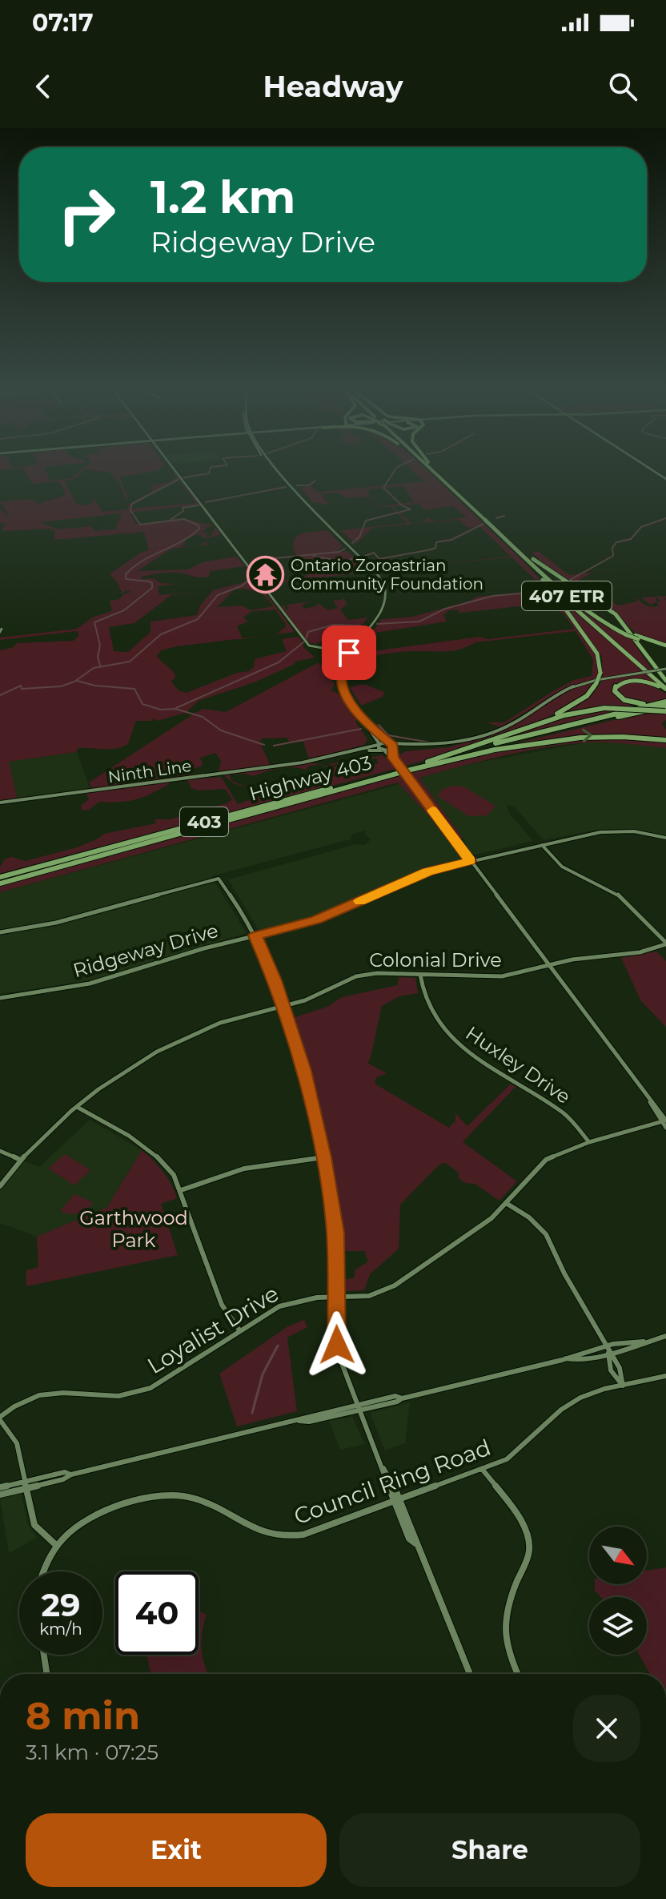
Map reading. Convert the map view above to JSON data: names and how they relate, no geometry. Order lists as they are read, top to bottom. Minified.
{"streets":{"highway":["407 ETR","Highway 403","403"],"street":["Ninth Line","Ridgeway Drive","Colonial Drive","Huxley Drive","Loyalist Drive","Council Ring Road"]},"crossings":[["Colonial Drive","Huxley Drive"],["Huxley Drive","Loyalist Drive"]],"parks":["Garthwood Park"],"places":{"temple":["Ontario Zoroastrian Community Foundation"]},"north":"bottom right","page":{"status":"07:17","header":"Headway","turn":["1.2 km","Ridgeway Drive"],"speed":"29 km/h","limit":"40","heading":["8 min","3.1 km · 07:25"],"buttons":["Exit","Share"]}}
